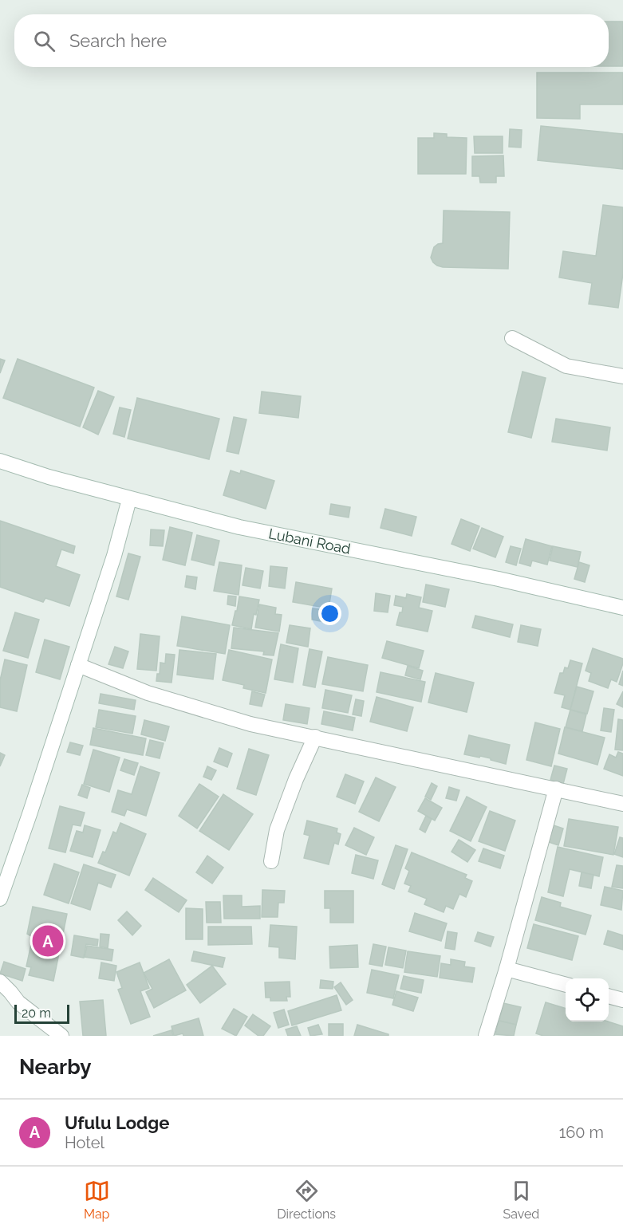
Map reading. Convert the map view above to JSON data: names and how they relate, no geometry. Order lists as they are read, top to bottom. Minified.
{"streets":{"street":["Lubani Road"]},"scale_bar":"20 m","page":{"search":"Search here","pins":"A","scale":"20 m","heading":"Nearby","list":[{"mark":"A","name":"Ufulu Lodge","note":"Hotel","value":"160 m"}],"nav":["Map","Directions","Saved"]}}
